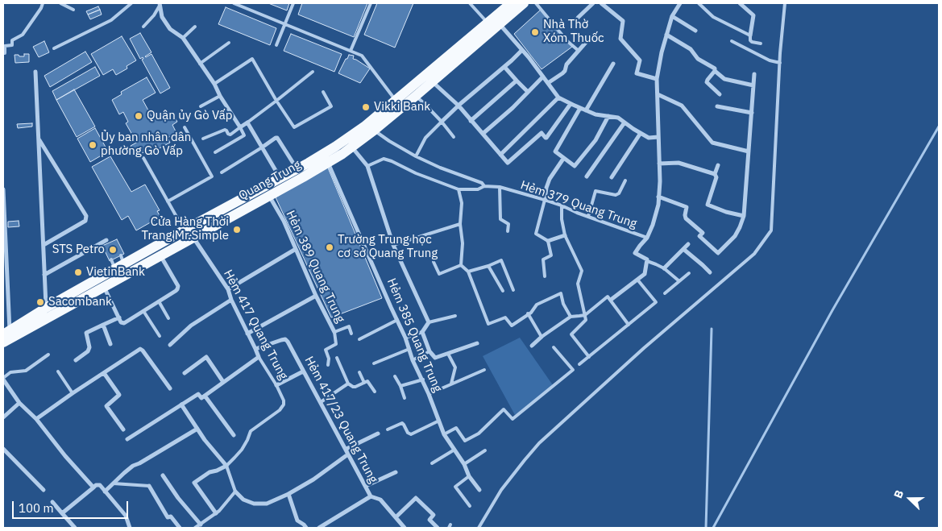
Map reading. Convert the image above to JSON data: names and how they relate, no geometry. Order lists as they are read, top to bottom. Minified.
{"streets":{"main road":["Quang Trung"],"street":["Hẻm 389 Quang Trung","Hẻm 417 Quang Trung","Hẻm 385 Quang Trung","Hẻm 417/23 Quang Trung"],"lane":["Hẻm 379 Quang Trung"]},"crossings":[["Quang Trung","Hẻm 379 Quang Trung"],["Quang Trung","Hẻm 389 Quang Trung"],["Quang Trung","Hẻm 417 Quang Trung"],["Quang Trung","Hẻm 385 Quang Trung"],["Hẻm 417 Quang Trung","Hẻm 417/23 Quang Trung"]],"places":["Nhà Thờ Xóm Thuốc","Vikki Bank","Quận ủy Gò Vấp","Ủy ban nhân dân phường Gò Vấp","Cửa Hàng Thời Trang Mr.Simple","Trường Trung học cơ sở Quang Trung","STS Petro","VietinBank","Sacombank"],"scale_bar":"100 m","north":"left"}
